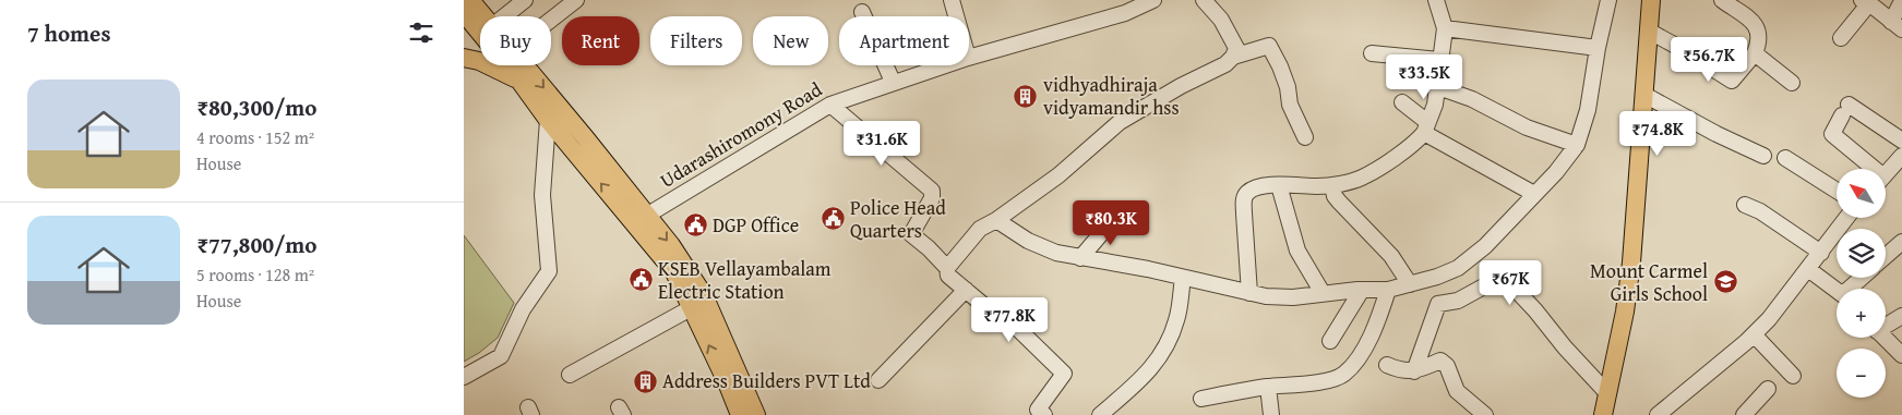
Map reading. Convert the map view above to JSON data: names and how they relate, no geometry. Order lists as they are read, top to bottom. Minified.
{"streets":{"street":["Udarashiromony Road"]},"places":{"building":["vidhyadhiraja vidyamandir hss","Address Builders PVT Ltd"],"public building":["Police Head Quarters","DGP Office","KSEB Vellayambalam Electric Station"],"school or university":["Mount Carmel Girls School"]},"north":"top left","page":{"heading":"7 homes","chip":["Buy","Rent","Filters","New","Apartment"],"price":["₹56.7K","₹33.5K","₹74.8K","₹31.6K","₹80.3K","₹67K","₹77.8K"],"list":[{"name":"₹80,300/mo","note":"4 rooms · 152 m² · House"},{"name":"₹77,800/mo","note":"5 rooms · 128 m² · House"}],"map_buttons":["+","−"]}}
